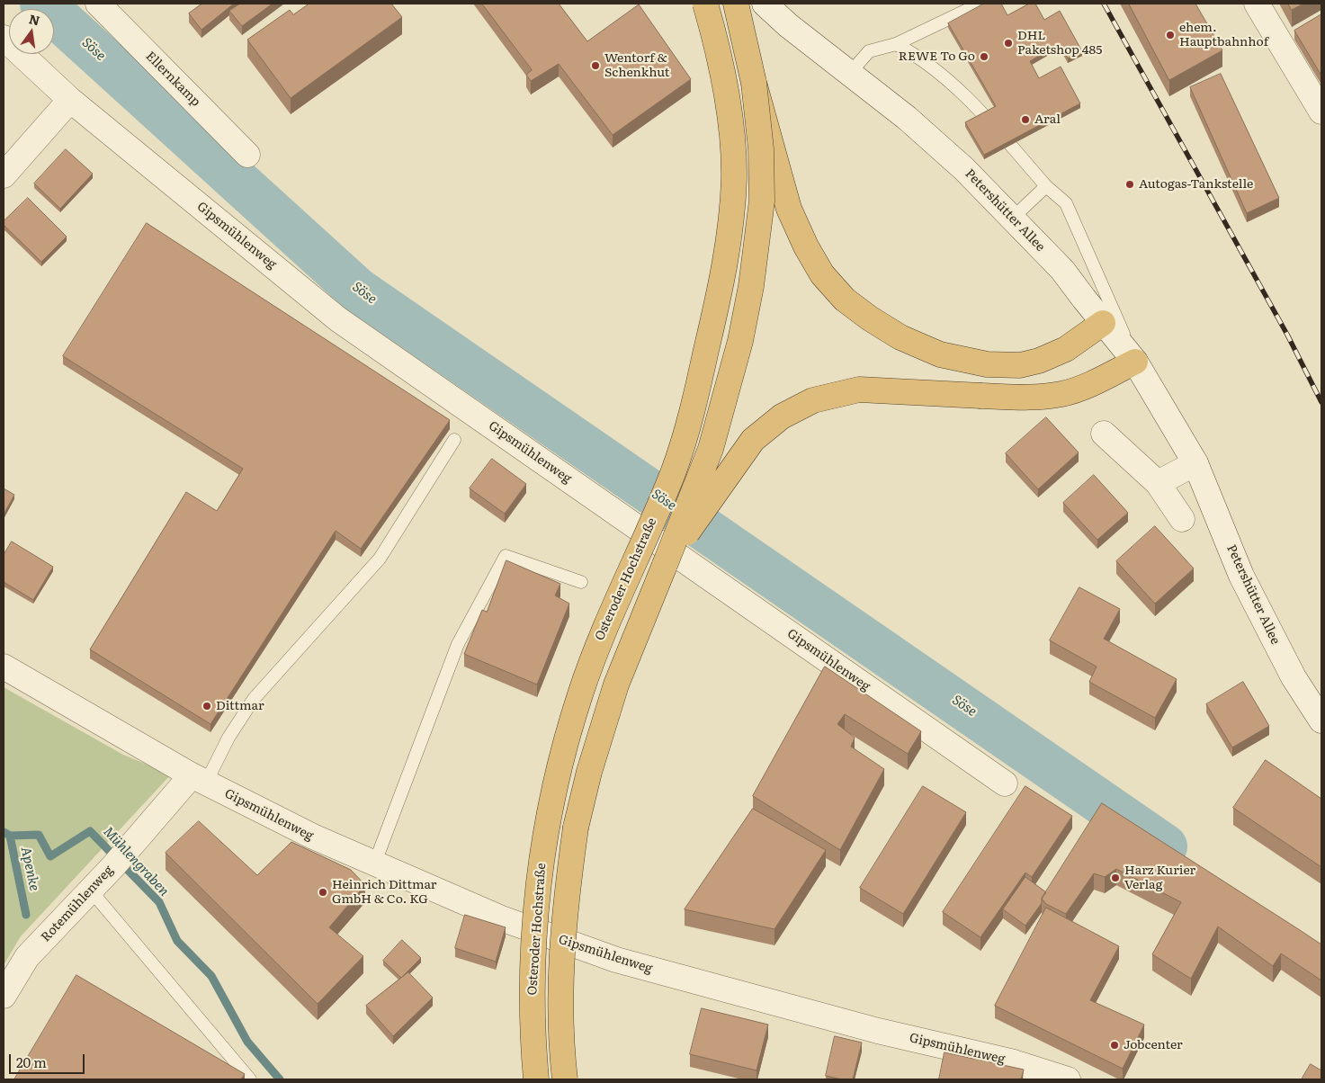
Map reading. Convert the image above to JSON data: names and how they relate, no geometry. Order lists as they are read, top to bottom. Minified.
{"streets":{"highway":["Osteroder Hochstraße"],"street":["Ellernkamp","Petershütter Allee","Gipsmühlenweg","Rotemühlenweg"]},"crossings":[["Gipsmühlenweg","Rotemühlenweg"]],"water":["Söse","Mühlengraben","Apenke"],"places":["ehem. Hauptbahnhof","DHL Paketshop 485","REWE To Go","Wentorf & Schenkhut","Aral","Autogas-Tankstelle","Dittmar","Harz Kurier Verlag","Heinrich Dittmar GmbH & Co. KG","Jobcenter"],"scale_bar":"20 m","north":"top"}
